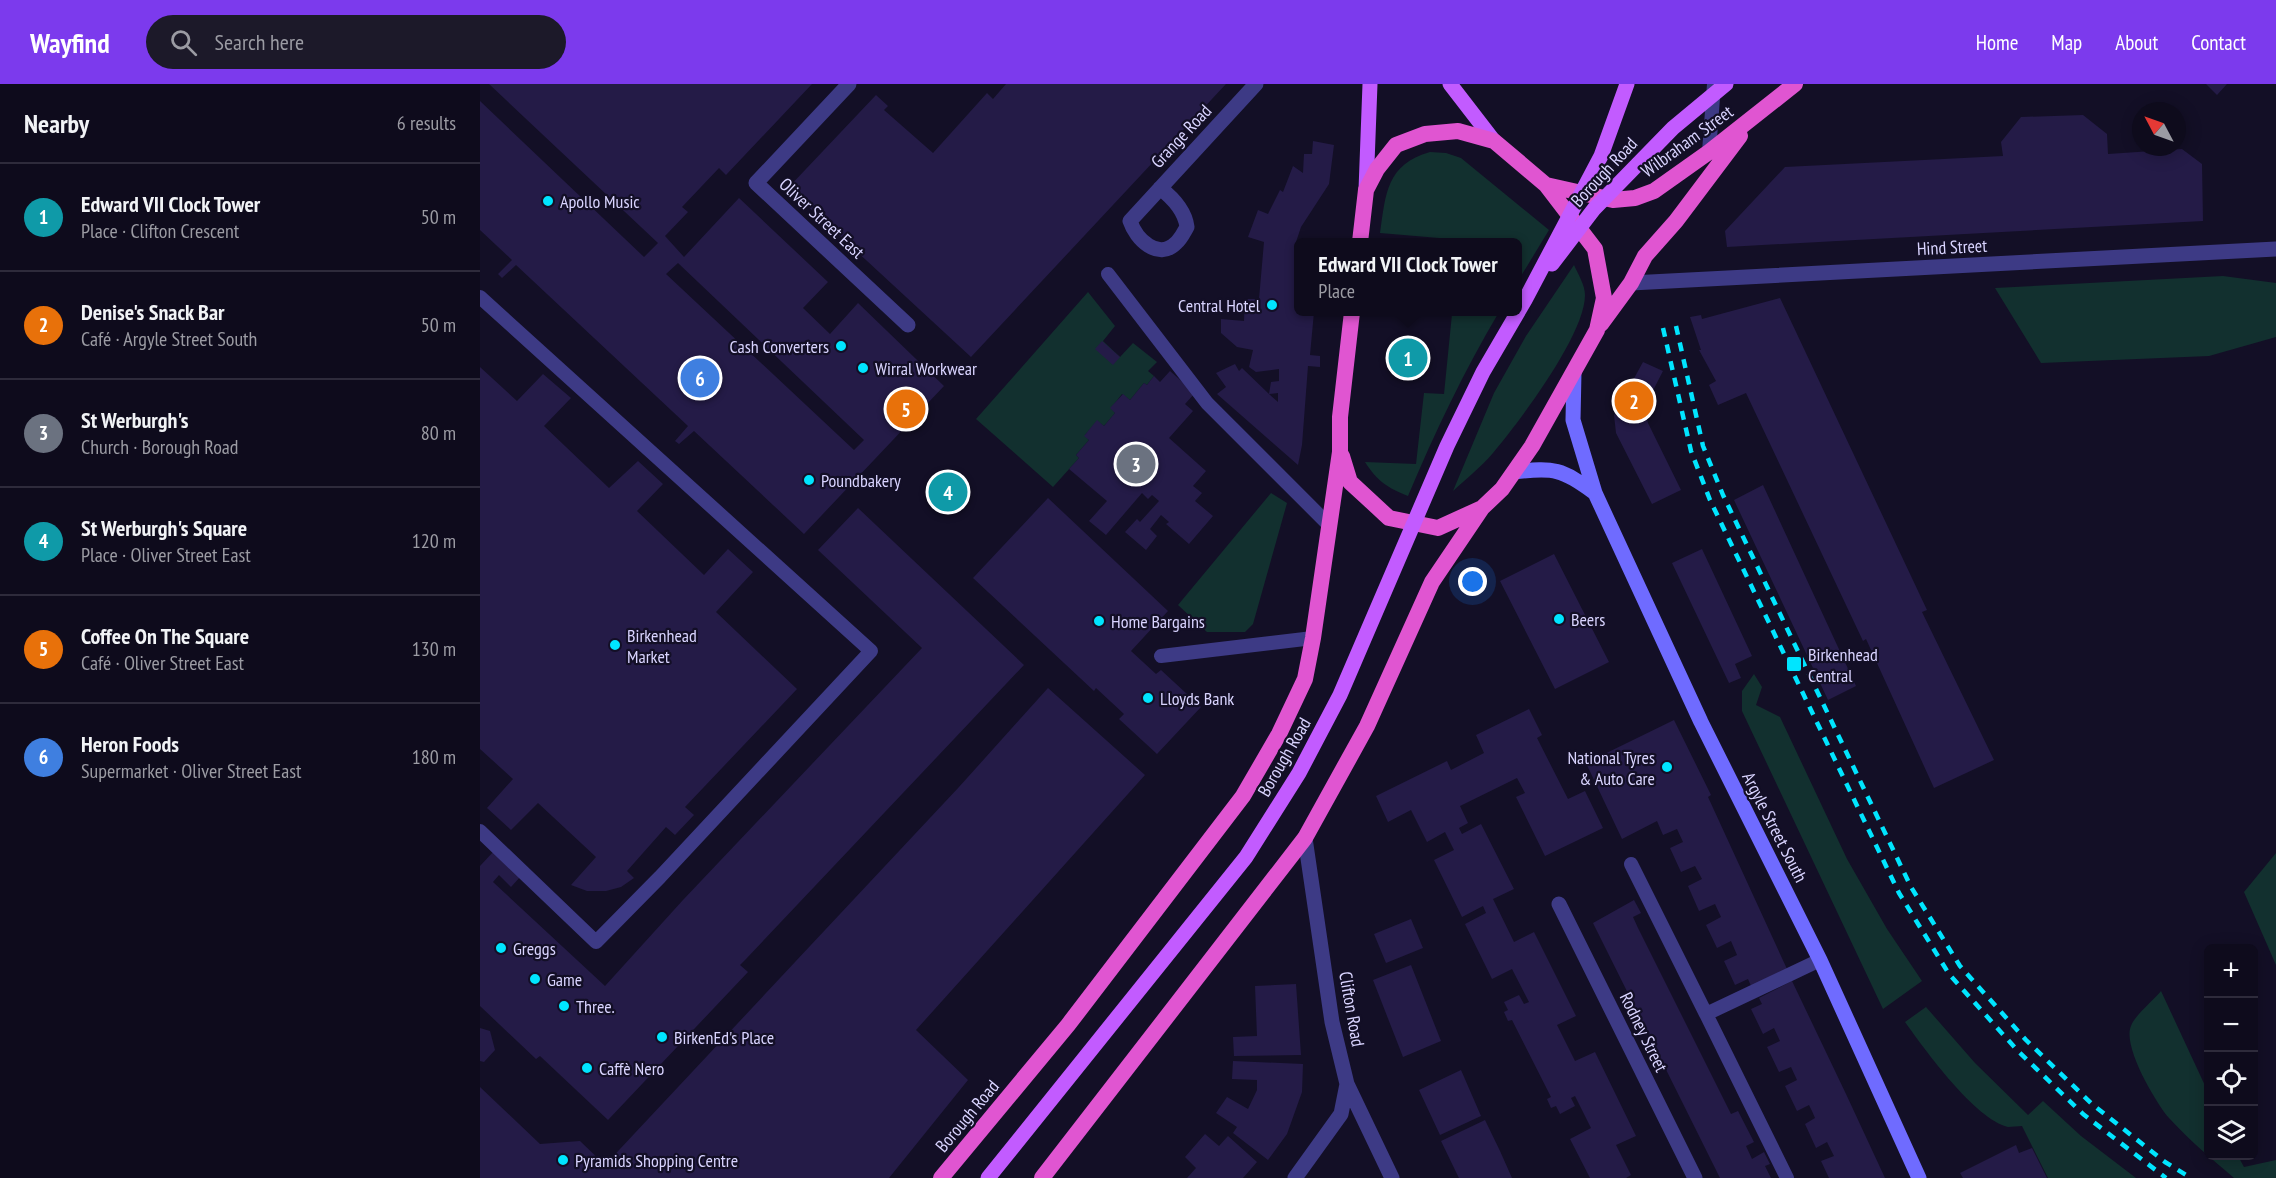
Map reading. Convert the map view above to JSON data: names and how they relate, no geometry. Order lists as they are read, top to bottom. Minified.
{"streets":{"highway":["Wilbraham Street","Borough Road"],"main road":["Argyle Street South"],"street":["Grange Road","Oliver Street East","Hind Street","Clifton Road","Rodney Street"]},"crossings":[["Wilbraham Street","Hind Street"]],"places":{"other":["Apollo Music","Central Hotel","Cash Converters","Wirral Workwear","Poundbakery","Beers","Home Bargains","Birkenhead Market","Lloyds Bank","National Tyres & Auto Care","Greggs","Game","Three.","BirkenEd's Place","Caffè Nero","Pyramids Shopping Centre"],"transit":["Birkenhead Central"]},"north":"top left","page":{"header":"Wayfind","search":"Search here","nav":["Home","Map","About","Contact"],"heading":["Nearby","6 results"],"list":[{"mark":"1","name":"Edward VII Clock Tower","note":"Place · Clifton Crescent","value":"50 m"},{"mark":"2","name":"Denise's Snack Bar","note":"Café · Argyle Street South","value":"50 m"},{"mark":"3","name":"St Werburgh's","note":"Church · Borough Road","value":"80 m"},{"mark":"4","name":"St Werburgh's Square","note":"Place · Oliver Street East","value":"120 m"},{"mark":"5","name":"Coffee On The Square","note":"Café · Oliver Street East","value":"130 m"},{"mark":"6","name":"Heron Foods","note":"Supermarket · Oliver Street East","value":"180 m"}],"popup":["Edward VII Clock Tower","Place"],"pins":["1","6","2","5","3","4"],"map_buttons":["+","−"]}}
